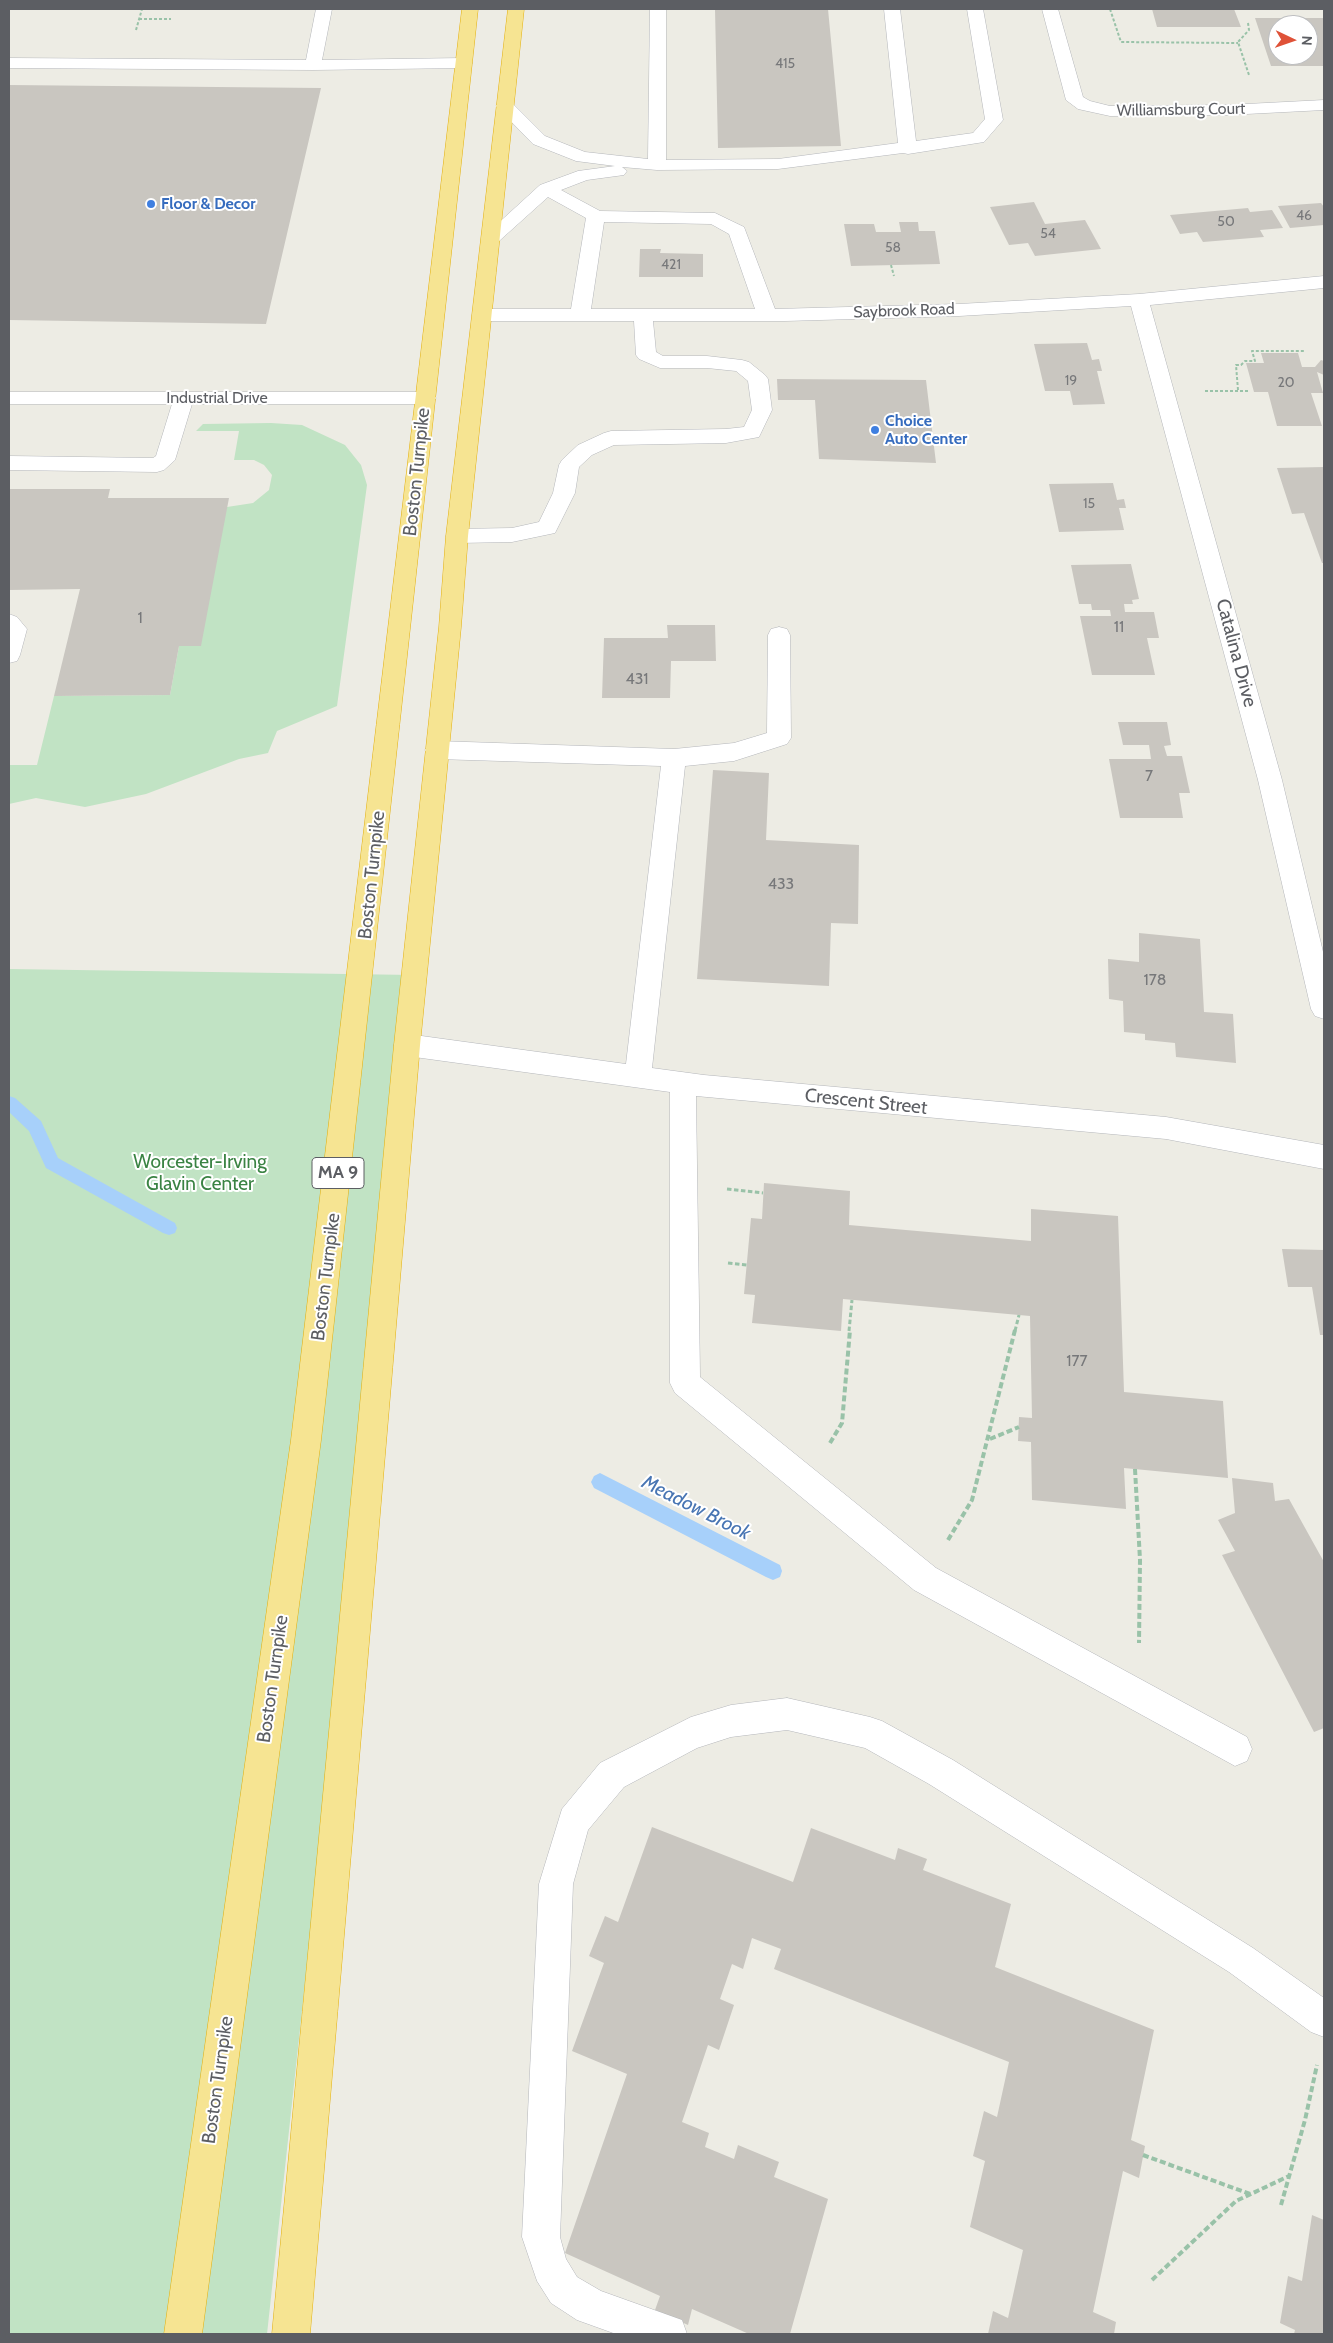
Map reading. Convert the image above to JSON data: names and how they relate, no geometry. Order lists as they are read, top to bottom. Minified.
{"streets":{"highway":["Boston Turnpike","MA 9"],"street":["Williamsburg Court","Saybrook Road","Industrial Drive","Catalina Drive","Crescent Street"]},"crossings":[["Saybrook Road","Catalina Drive"],["Industrial Drive","Boston Turnpike"]],"water":["Meadow Brook"],"parks":["Worcester-Irving Glavin Center"],"places":["Floor & Decor","Choice Auto Center"],"house_numbers":["415","46","50","54","58","421","19","20","15","1","11","431","7","433","178","177"],"north":"right"}
